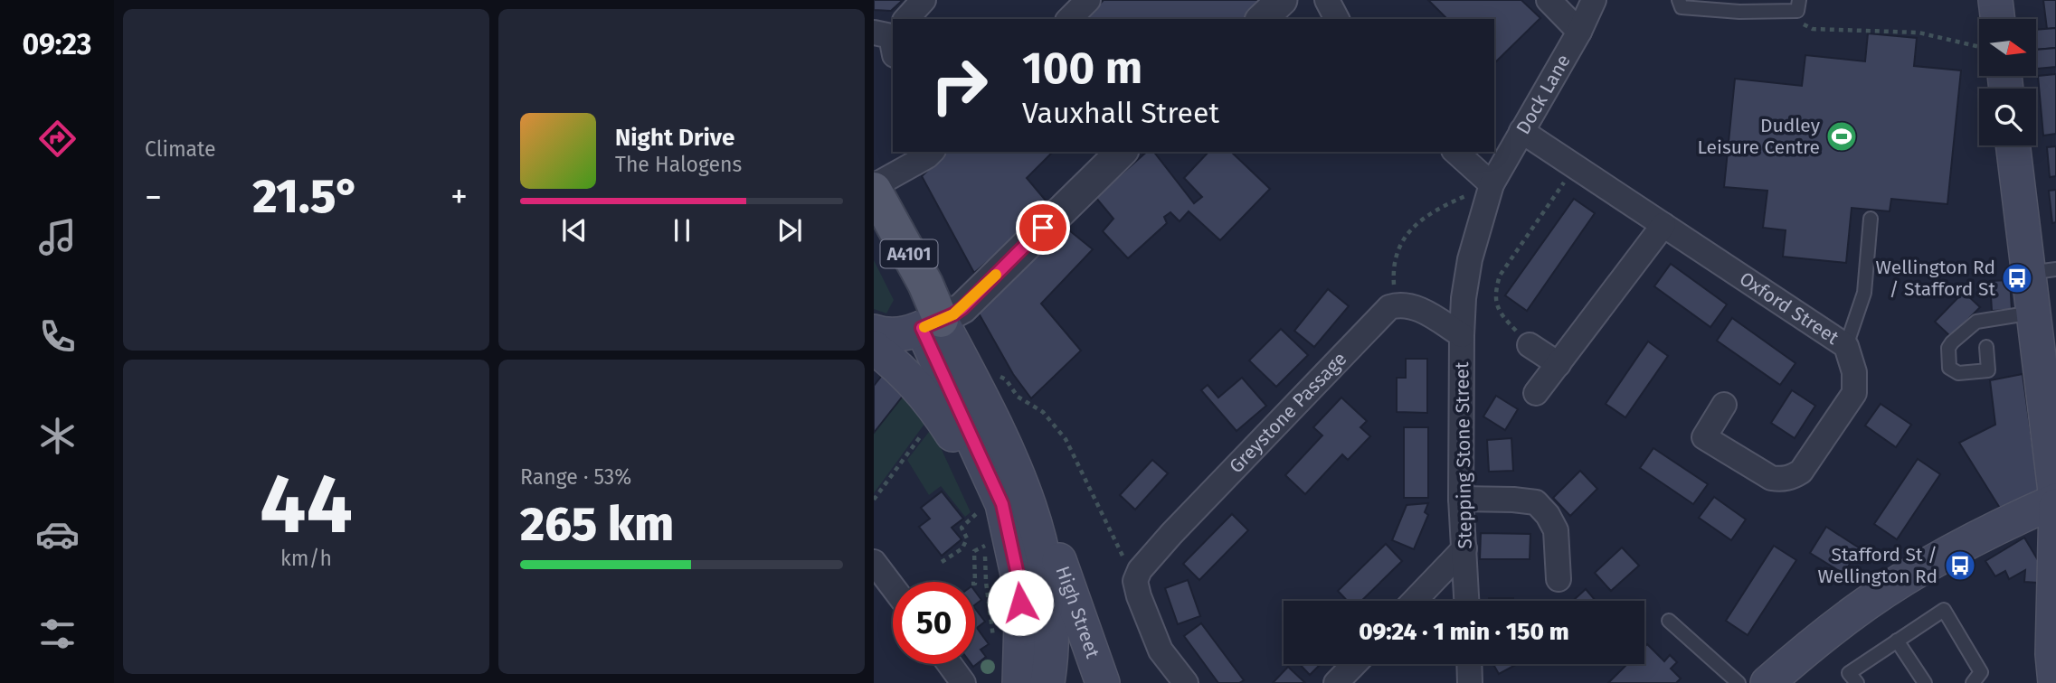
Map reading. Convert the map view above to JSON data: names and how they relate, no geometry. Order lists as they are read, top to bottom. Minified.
{"streets":{"main road":["A4101","High Street"],"street":["Dock Lane","Oxford Street","Greystone Passage","Stepping Stone Street"]},"crossings":[["Dock Lane","Oxford Street"],["Dock Lane","Stepping Stone Street"]],"places":{"sports":["Dudley Leisure Centre"],"bus stop":["Wellington Rd / Stafford St","Stafford St / Wellington Rd"]},"north":"right","page":{"tabs":"09:23","tile":["Climate",["44","km/h"],["Range · 53%","265 km"]],"turn":["100 m","Vauxhall Street"],"song":["Night Drive","The Halogens"],"heat":["−","21.5°","+"],"limit":"50","trip":"09:24 · 1 min · 150 m"}}
